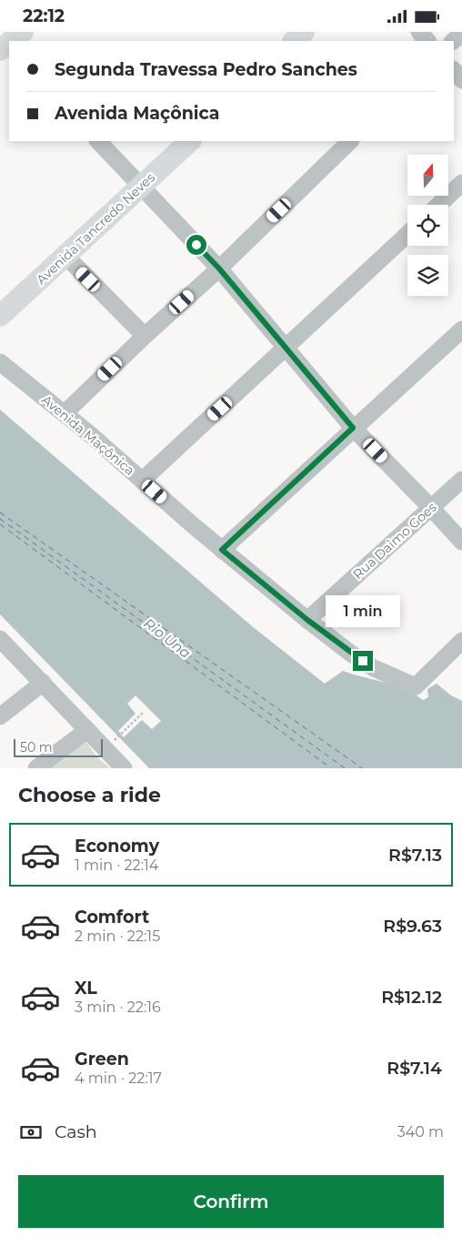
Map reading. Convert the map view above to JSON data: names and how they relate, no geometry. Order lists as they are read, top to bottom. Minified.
{"streets":{"main road":["Avenida Tancredo Neves"],"street":["Avenida Maçônica","Rua Daimo Goes"]},"crossings":[["Avenida Maçônica","Rua Daimo Goes"]],"water":["Rio Una"],"scale_bar":"50 m","north":"top","page":{"status":"22:12","banner":["Segunda Travessa Pedro Sanches","Avenida Maçônica"],"bubble":"1 min","scale":"50 m","heading":"Choose a ride","list":[{"name":"Economy","note":"1 min · 22:14","value":"R$7.13"},{"name":"Comfort","note":"2 min · 22:15","value":"R$9.63"},{"name":"XL","note":"3 min · 22:16","value":"R$12.12"},{"name":"Green","note":"4 min · 22:17","value":"R$7.14"}],"pay":["Cash","340 m"],"buttons":"Confirm"}}
